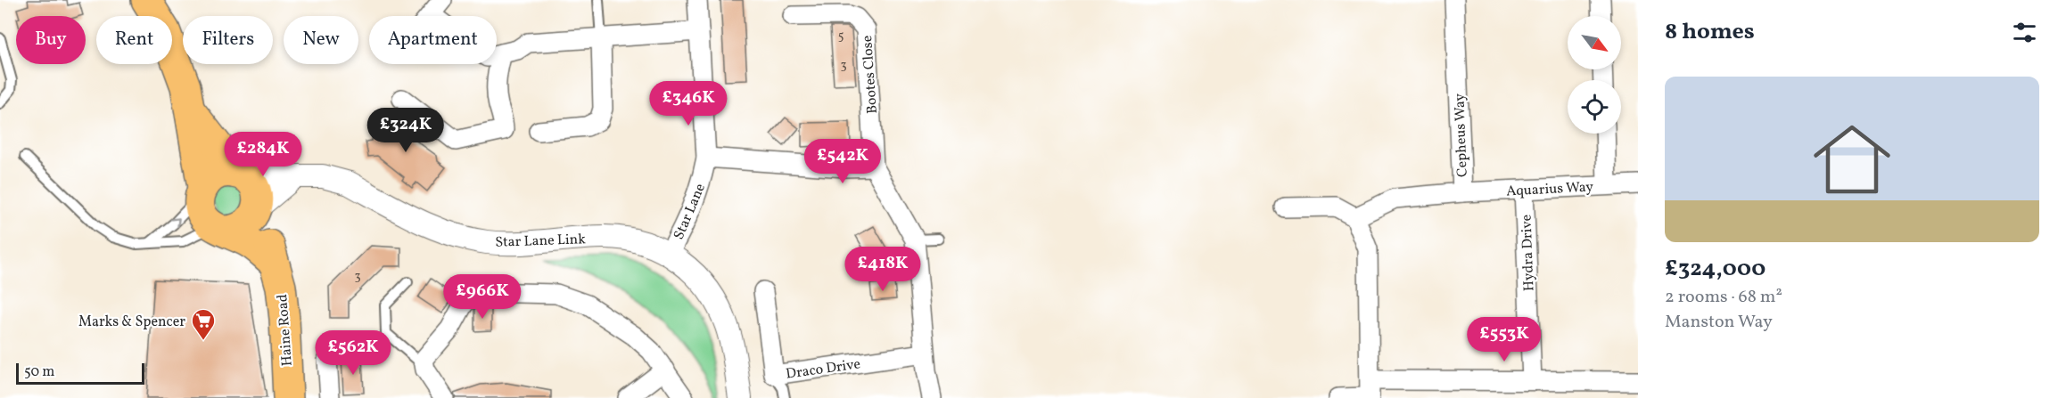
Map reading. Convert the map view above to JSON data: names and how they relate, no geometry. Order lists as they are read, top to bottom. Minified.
{"streets":{"main road":["Haine Road"],"street":["Bootes Close","Cepheus Way","Aquarius Way","Star Lane","Star Lane Link","Hydra Drive","Draco Drive"]},"crossings":[["Cepheus Way","Aquarius Way"],["Aquarius Way","Hydra Drive"],["Star Lane","Star Lane Link"],["Star Lane Link","Haine Road"]],"places":{"supermarket":["Marks & Spencer"]},"house_numbers":["5","3","3"],"scale_bar":"50 m","north":"bottom right","page":{"heading":"8 homes","chip":["Buy","Rent","Filters","New","Apartment"],"list":[{"name":"£324,000","note":"2 rooms · 68 m² · Manston Way"}],"price":["£346K","£324K","£284K","£542K","£418K","£966K","£553K","£562K"],"scale":"50 m"}}
